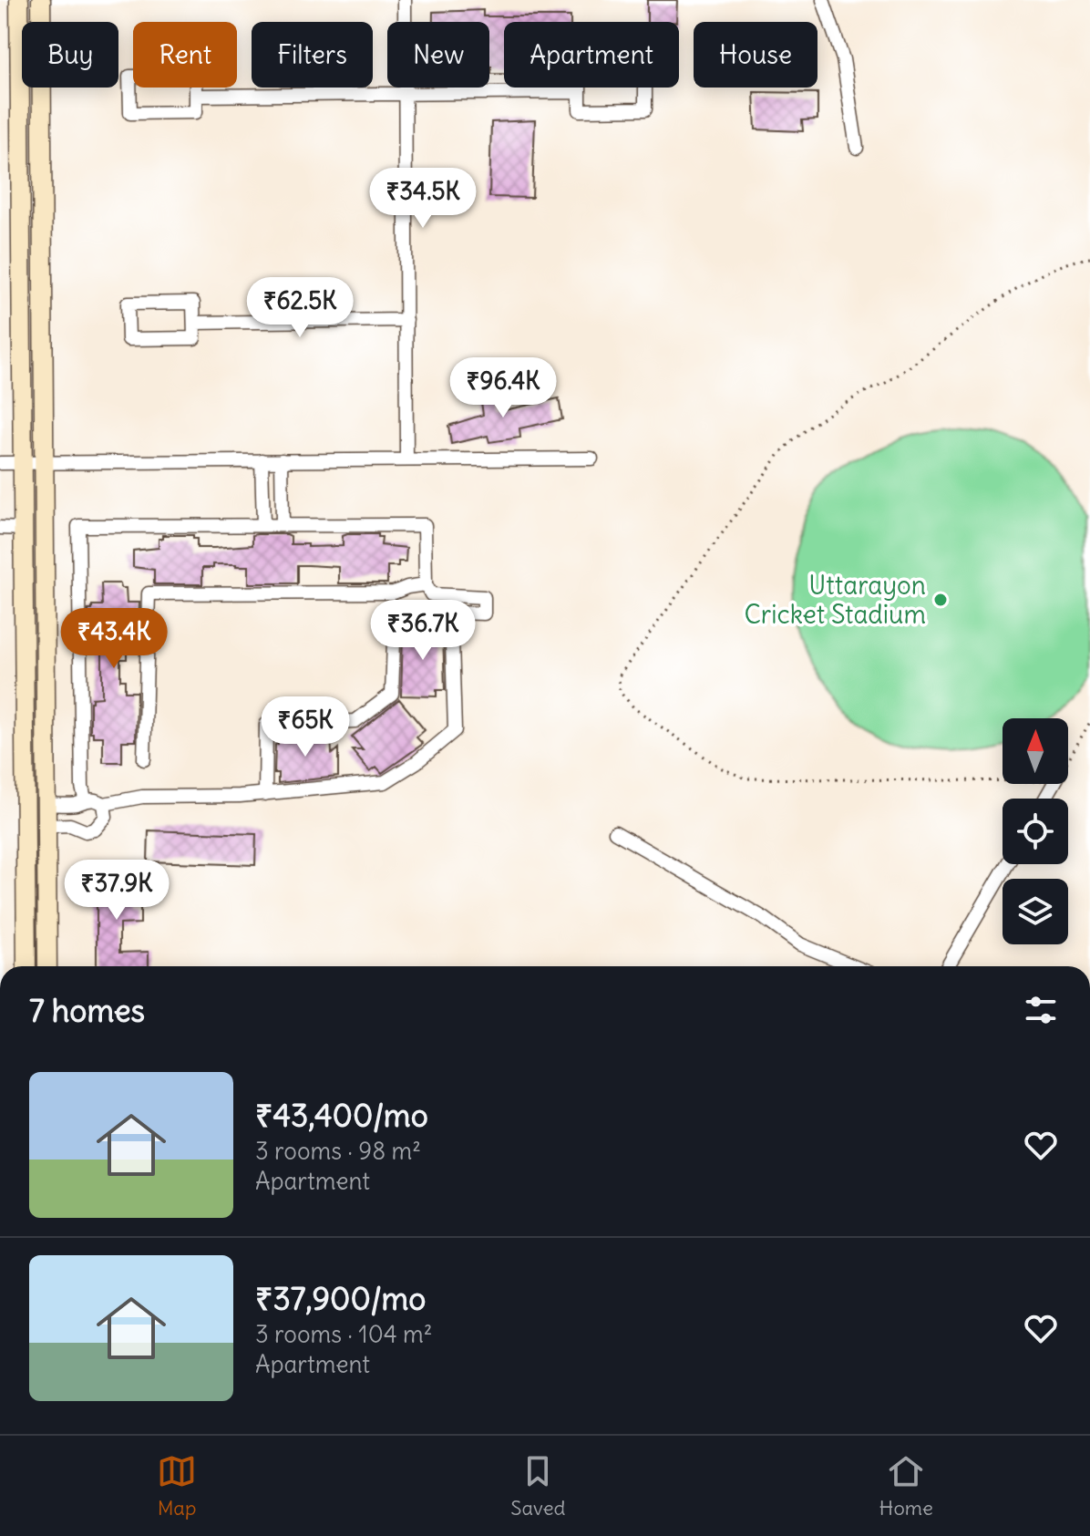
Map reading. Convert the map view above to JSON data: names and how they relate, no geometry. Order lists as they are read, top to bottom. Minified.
{"places":["Uttarayon Cricket Stadium"],"north":"top","page":{"chip":["Buy","Rent","Filters","New","Apartment","House"],"price":["₹34.5K","₹62.5K","₹96.4K","₹36.7K","₹43.4K","₹65K","₹37.9K"],"heading":"7 homes","list":[{"name":"₹43,400/mo","note":"3 rooms · 98 m² · Apartment"},{"name":"₹37,900/mo","note":"3 rooms · 104 m² · Apartment"}],"tabs":["Map","Saved","Home"]}}
